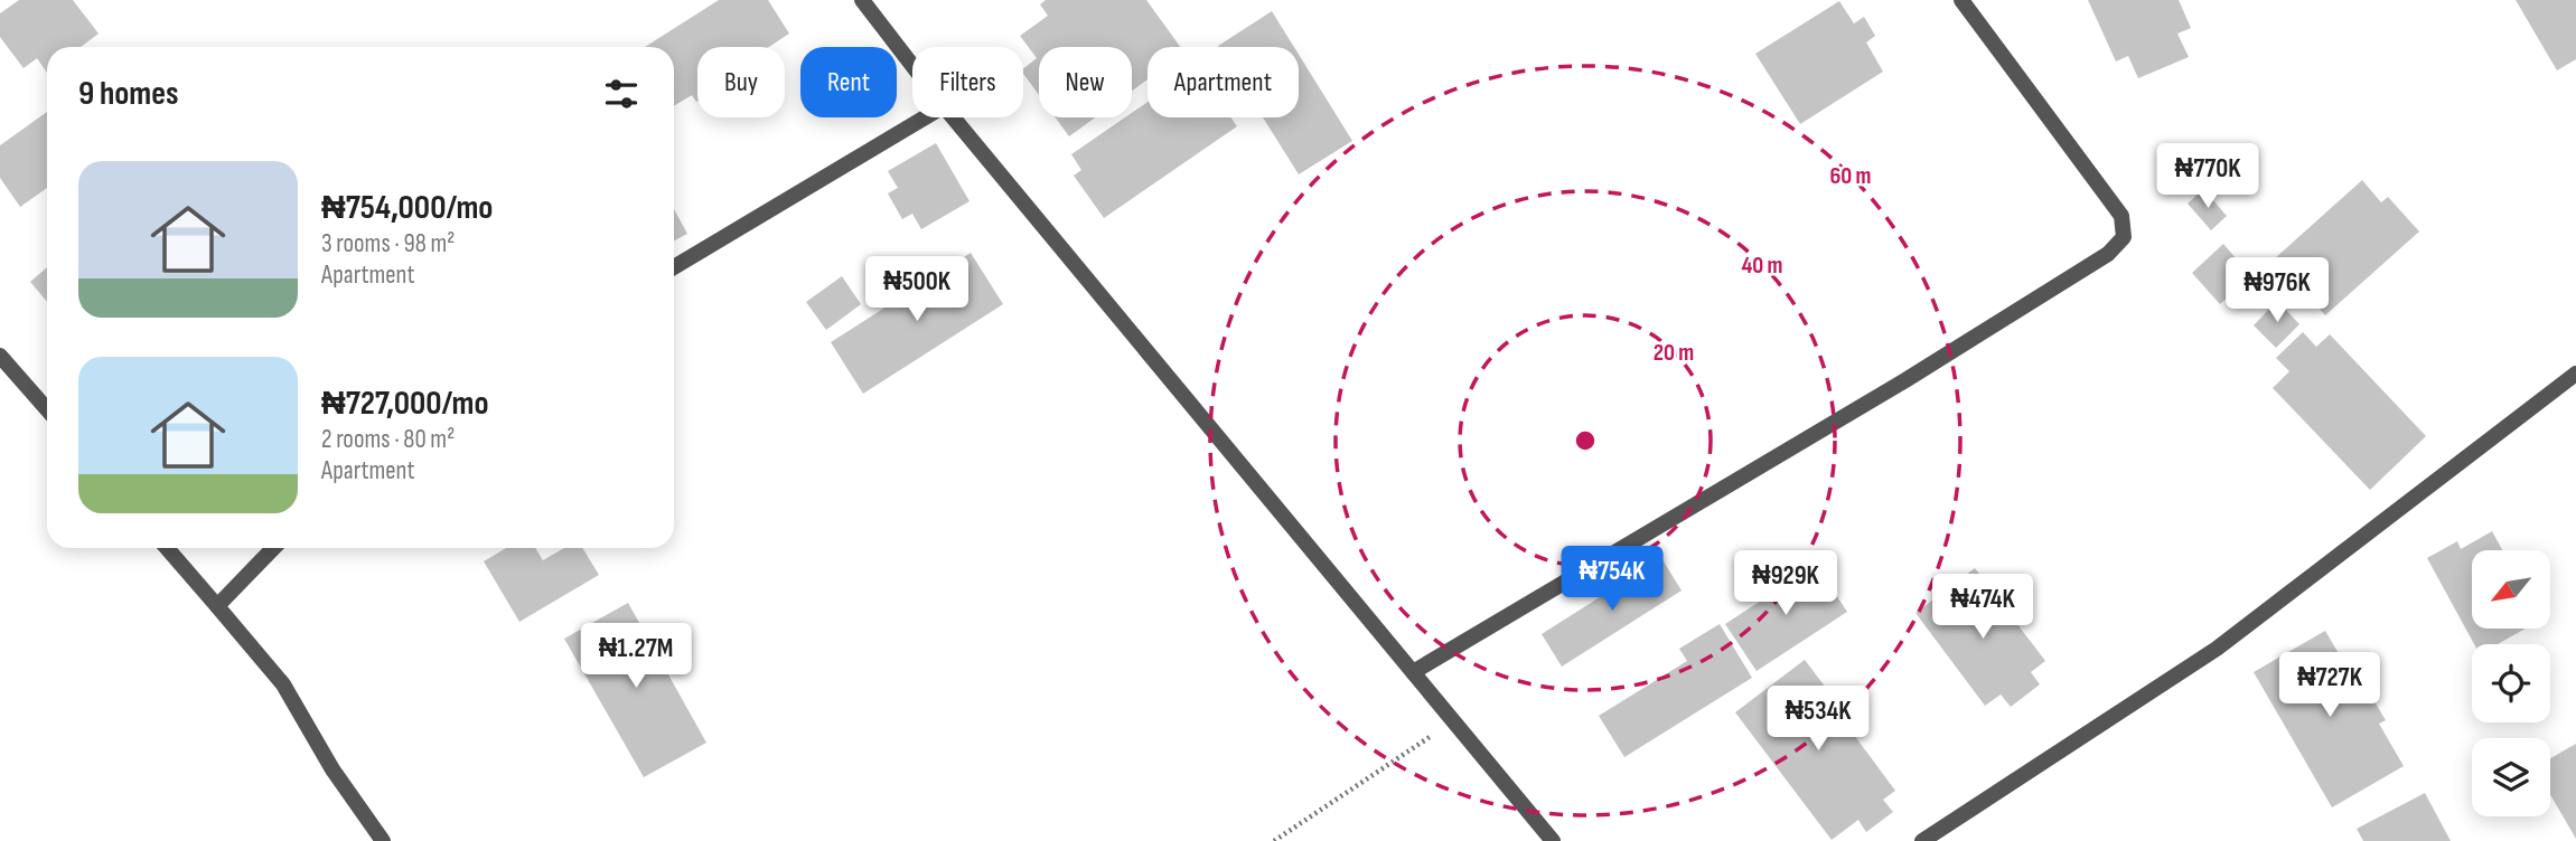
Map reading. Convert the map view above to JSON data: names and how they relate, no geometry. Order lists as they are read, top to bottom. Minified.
{"north":"bottom left","page":{"chip":["Buy","Rent","Filters","New","Apartment"],"heading":"9 homes","list":[{"name":"₦754,000/mo","note":"3 rooms · 98 m² · Apartment"},{"name":"₦727,000/mo","note":"2 rooms · 80 m² · Apartment"}],"price":["₦770K","₦500K","₦976K","₦754K","₦929K","₦474K","₦1.27M","₦727K","₦534K"]},"rings":["60 m","40 m","20 m"]}
